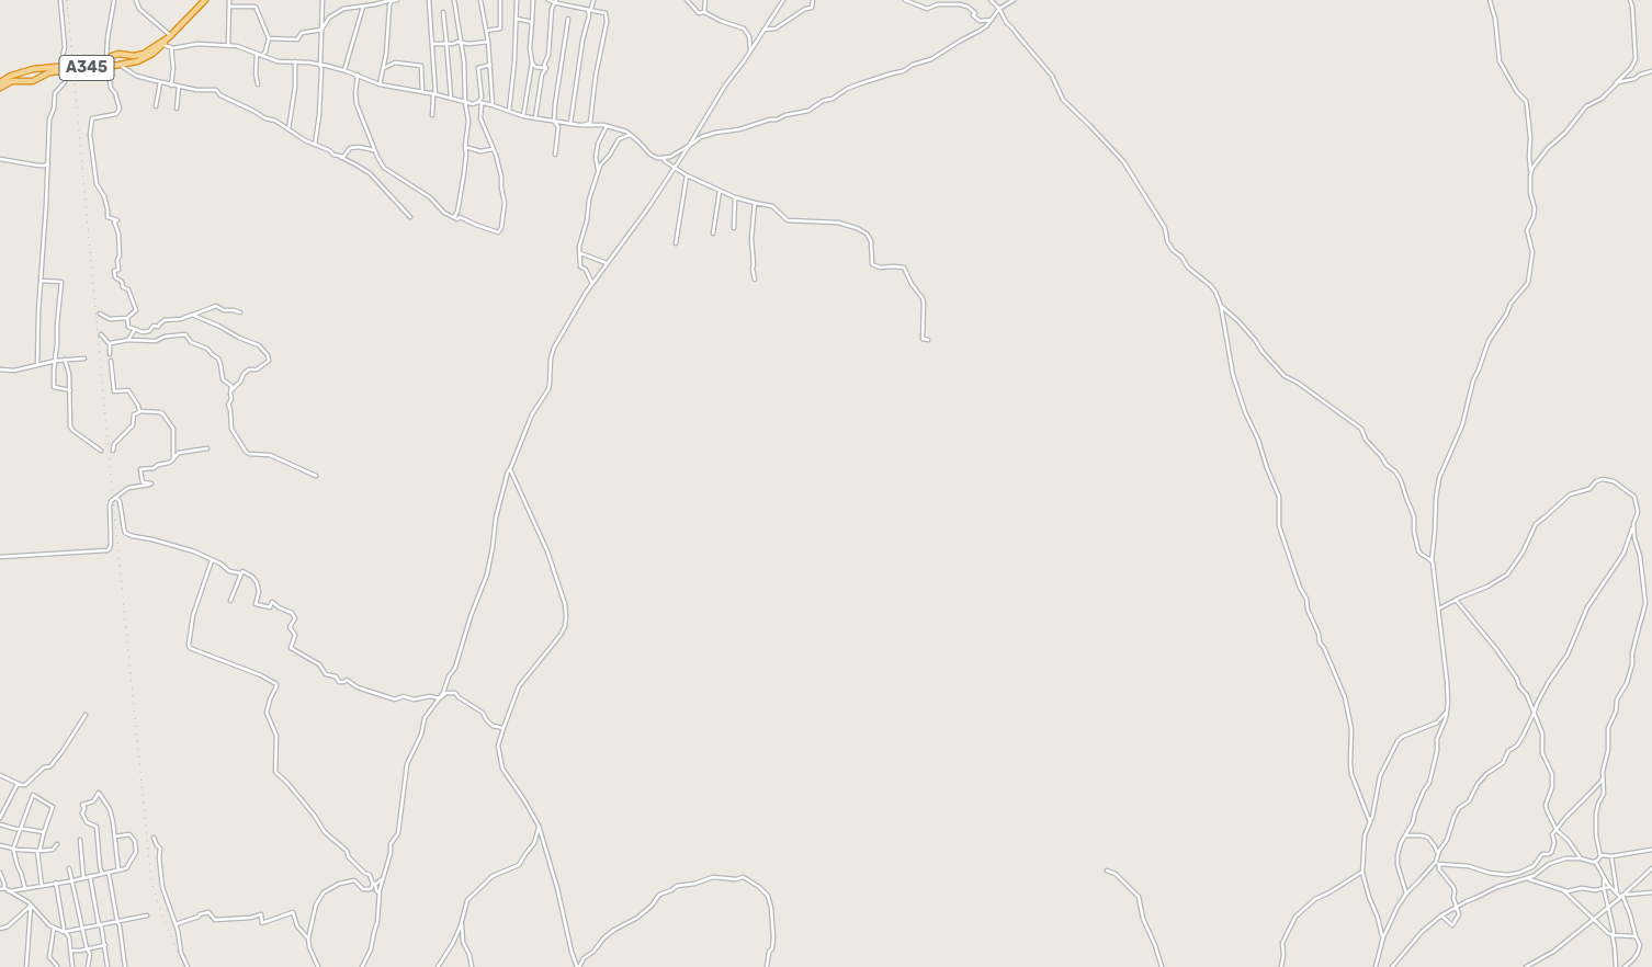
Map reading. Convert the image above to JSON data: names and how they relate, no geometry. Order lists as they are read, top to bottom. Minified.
{"streets":{"highway":["A345"]}}
